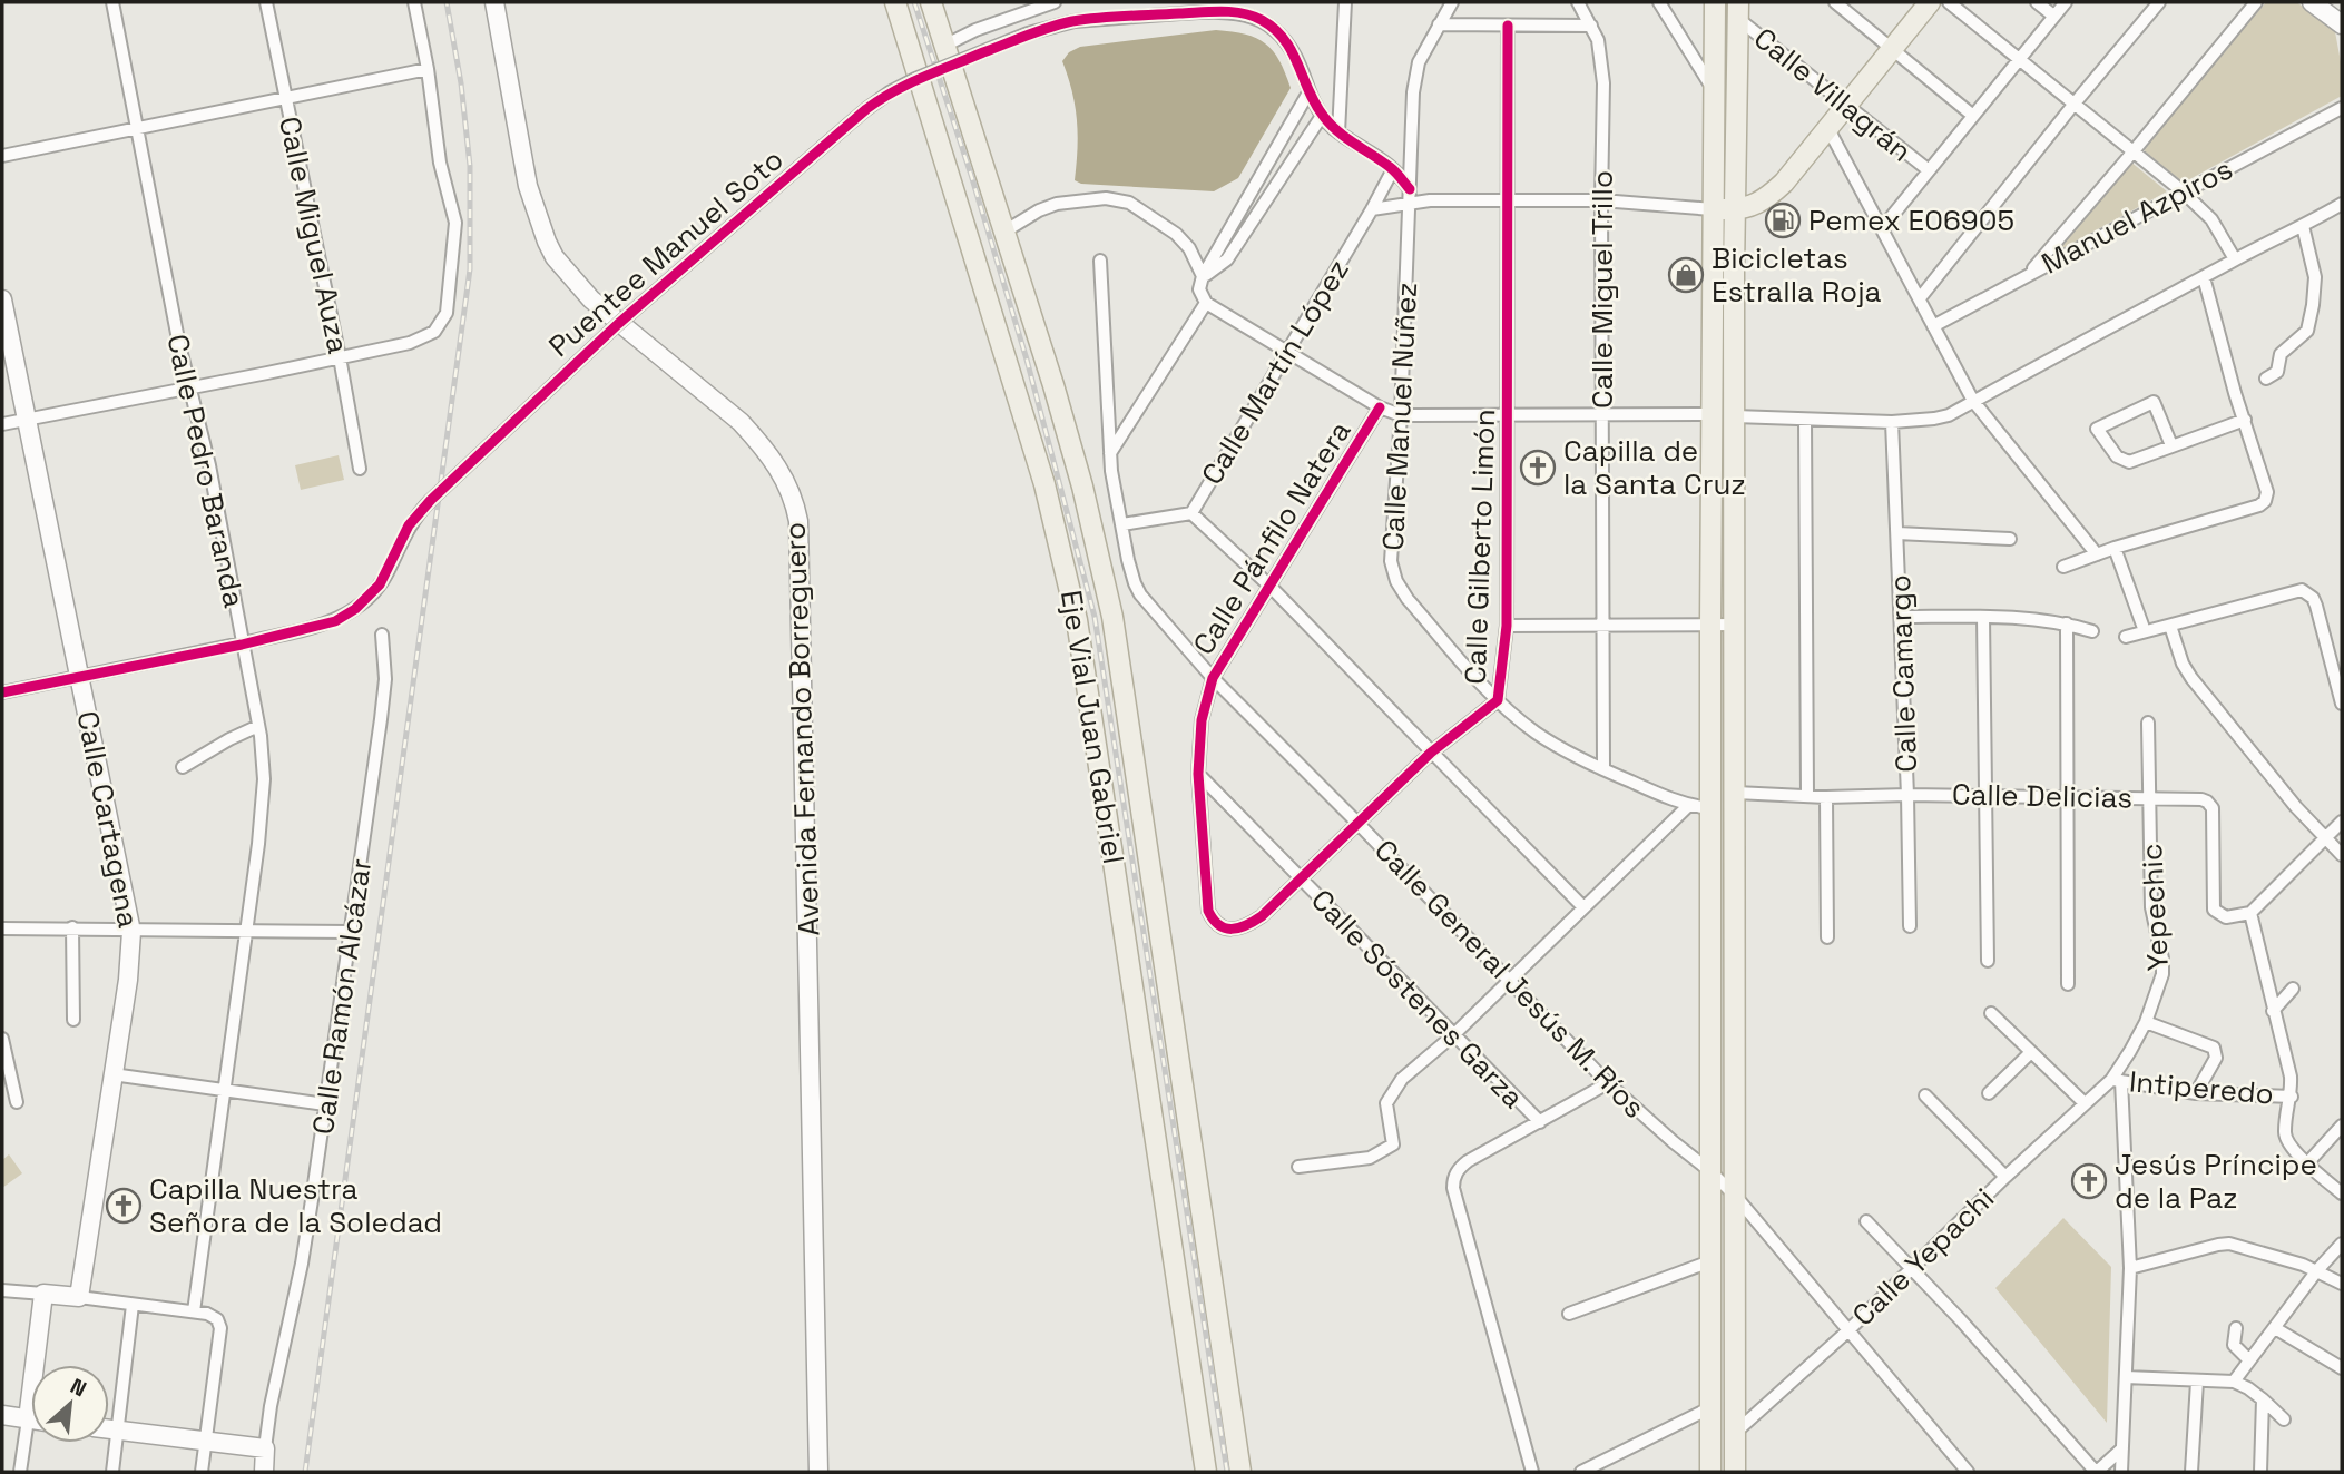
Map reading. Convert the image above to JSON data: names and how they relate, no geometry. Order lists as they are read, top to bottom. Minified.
{"streets":{"main road":["Eje Vial Juan Gabriel","Avenida Fernando Borreguero","Calle Cartagena"],"street":["Calle Villagrán","Manuel Azpiros","Calle Miguel Auza","Puentee Manuel Soto","Calle Miguel Trillo","Calle Martín López","Calle Manuel Núñez","Calle Pedro Baranda","Calle Pánfilo Natera","Calle Gilberto Limón","Calle Camargo","Calle Delicias","Yepechic","Calle General Jesús M. Ríos","Calle Ramón Alcázar","Calle Sóstenes Garza","Intiperedo","Calle Yepachi"]},"crossings":[["Puentee Manuel Soto","Calle Martín López"],["Puentee Manuel Soto","Calle Manuel Núñez"],["Puentee Manuel Soto","Calle Pedro Baranda"],["Puentee Manuel Soto","Calle Cartagena"],["Calle Miguel Trillo","Calle Manuel Núñez"],["Calle Martín López","Calle General Jesús M. Ríos"],["Calle Manuel Núñez","Calle Gilberto Limón"],["Calle Pánfilo Natera","Calle Gilberto Limón"],["Calle Pánfilo Natera","Calle General Jesús M. Ríos"],["Calle Pánfilo Natera","Calle Sóstenes Garza"],["Calle Gilberto Limón","Calle General Jesús M. Ríos"],["Calle Gilberto Limón","Calle Sóstenes Garza"],["Calle Camargo","Calle Delicias"],["Calle Delicias","Yepechic"],["Yepechic","Intiperedo"],["Yepechic","Calle Yepachi"],["Calle General Jesús M. Ríos","Calle Yepachi"],["Intiperedo","Calle Yepachi"]],"places":{"fuel station":["Pemex E06905"],"shop":["Bicicletas Estralla Roja"],"church":["Capilla de la Santa Cruz","Jesús Príncipe de la Paz","Capilla Nuestra Señora de la Soledad"]},"north":"top right"}
